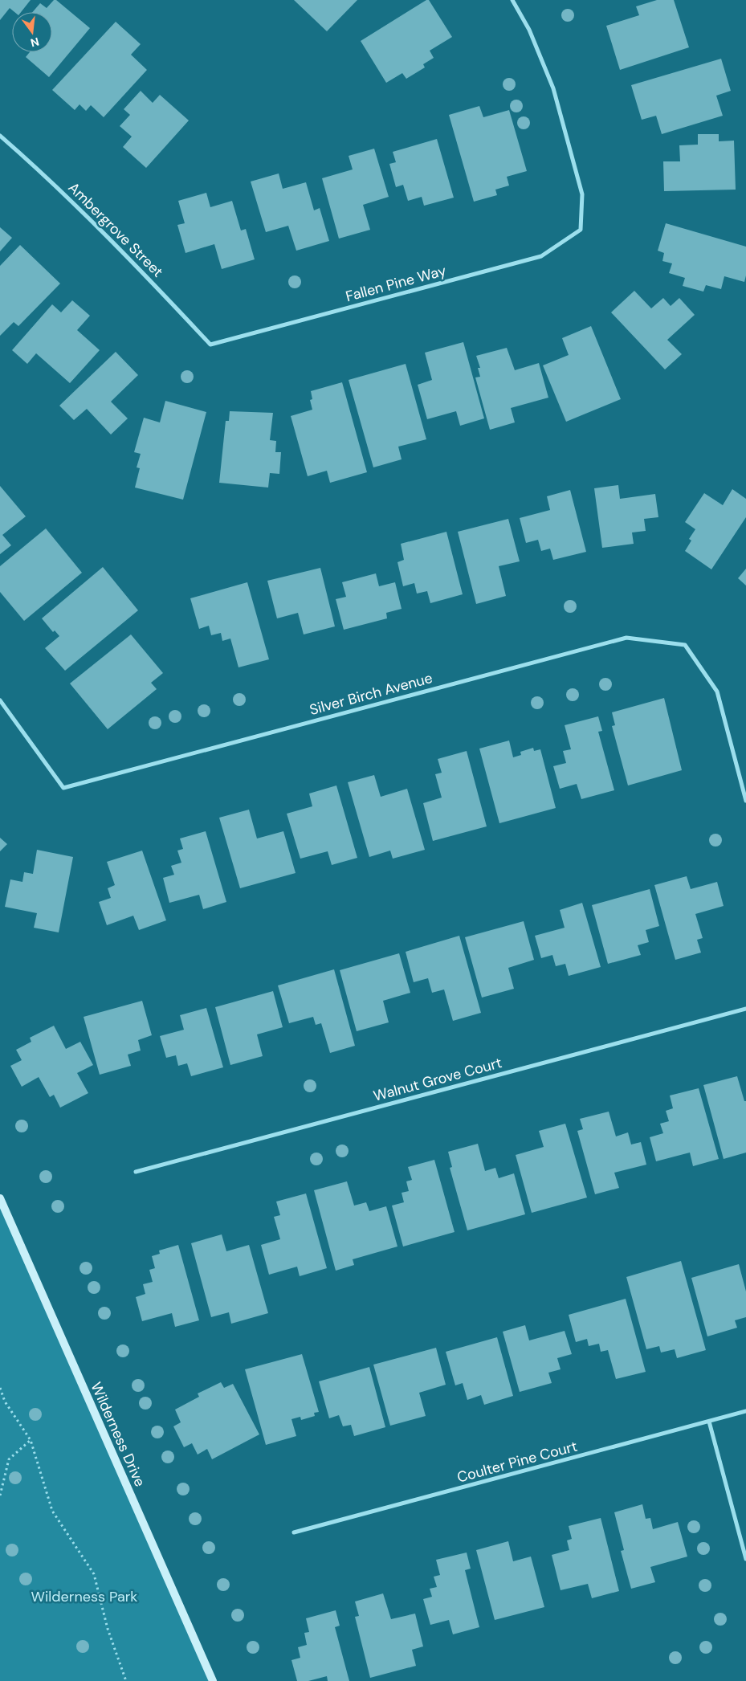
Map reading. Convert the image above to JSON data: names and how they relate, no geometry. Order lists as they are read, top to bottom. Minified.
{"streets":{"street":["Ambergrove Street","Fallen Pine Way","Silver Birch Avenue","Walnut Grove Court","Wilderness Drive","Coulter Pine Court"]},"crossings":[["Ambergrove Street","Fallen Pine Way"]],"parks":["Wilderness Park"],"north":"bottom"}
